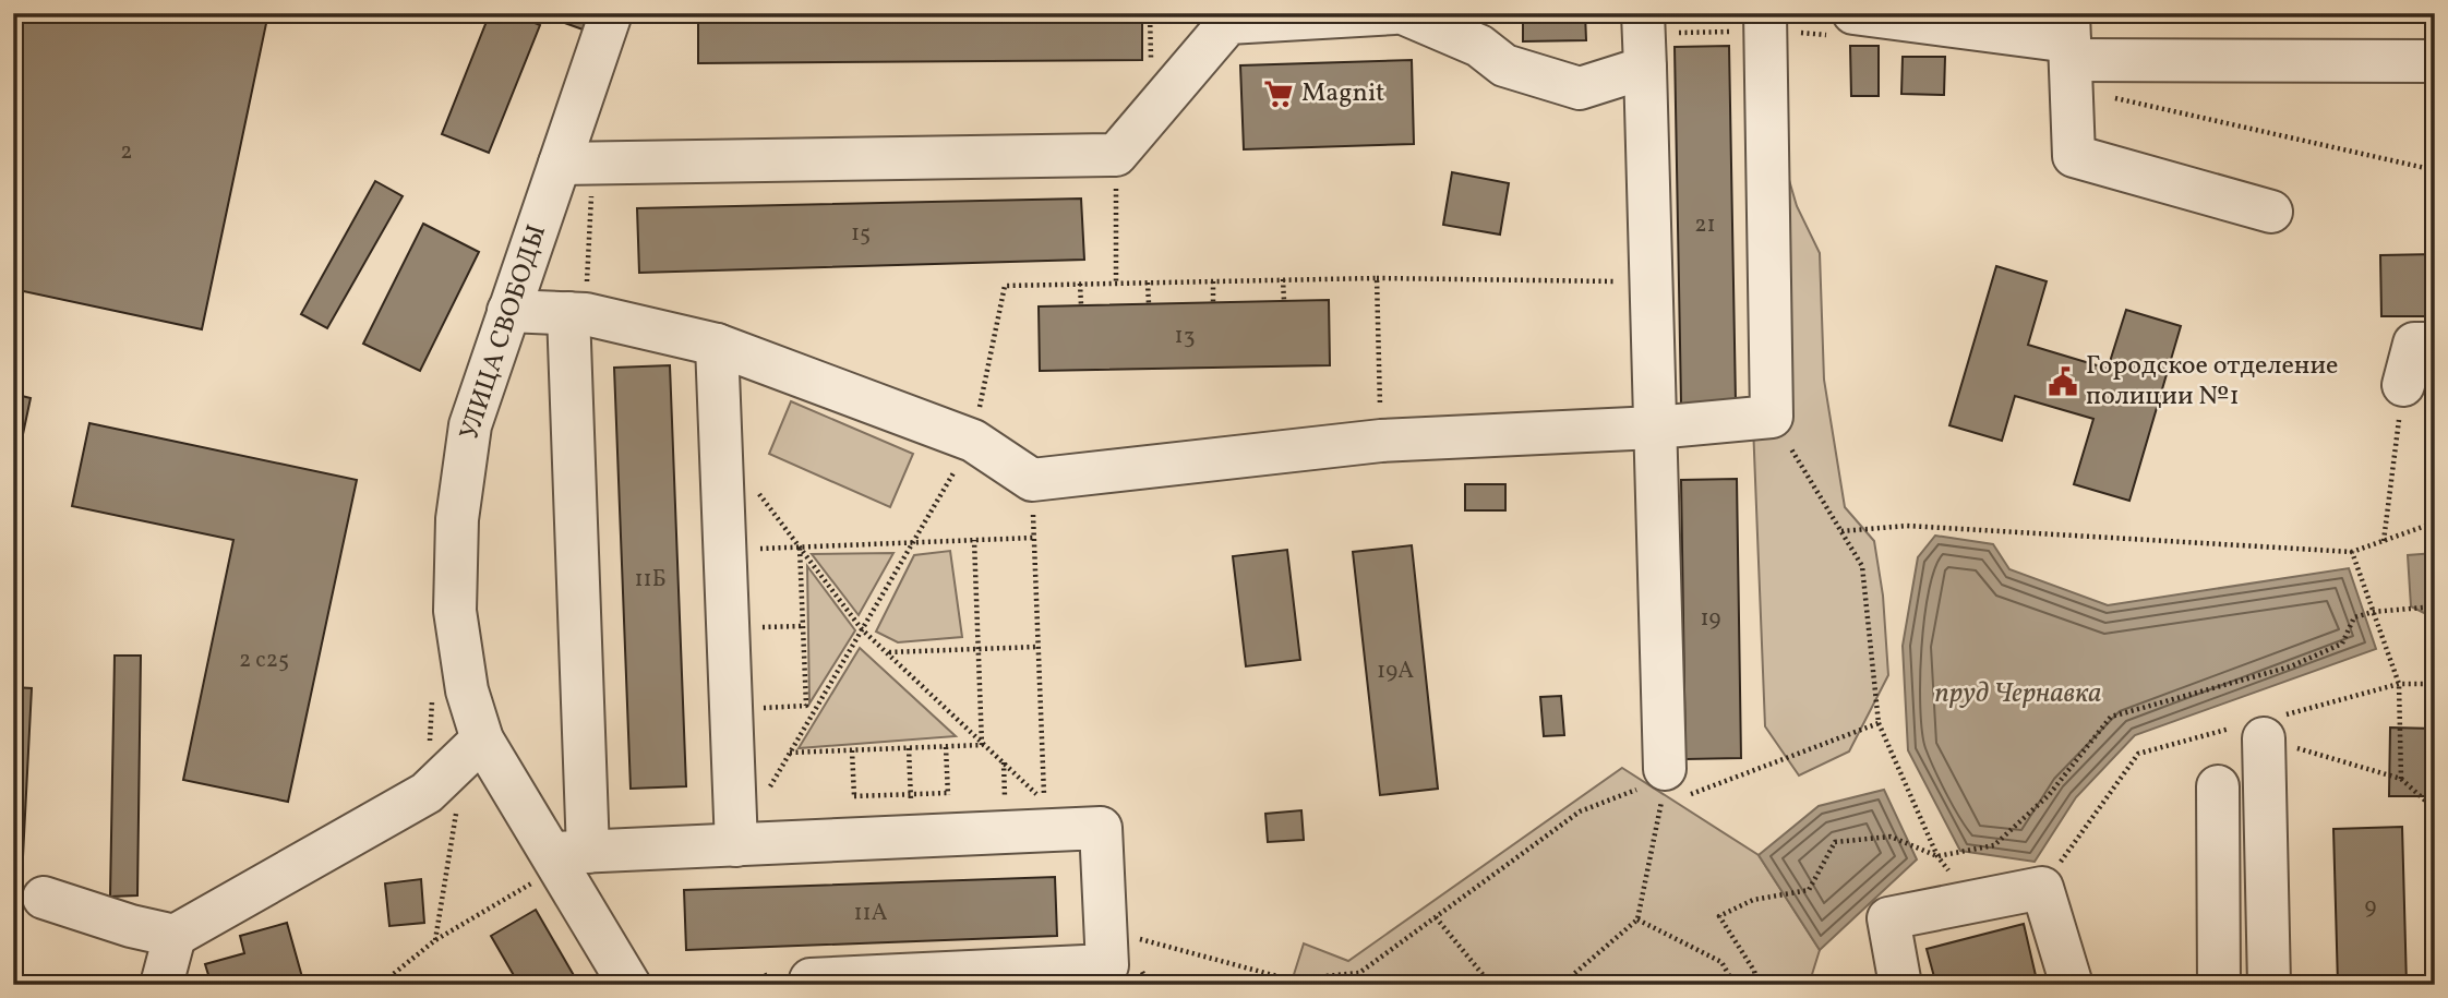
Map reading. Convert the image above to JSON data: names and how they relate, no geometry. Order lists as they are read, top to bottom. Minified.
{"streets":{"street":["УЛИЦА СВОБОДЫ"]},"water":["пруд Чернавка"],"places":{"supermarket":["Magnit"],"public building":["Городское отделение полиции №1"]},"house_numbers":["2","21","15","13","11Б","19","2 с25","19А","9","11А"]}
